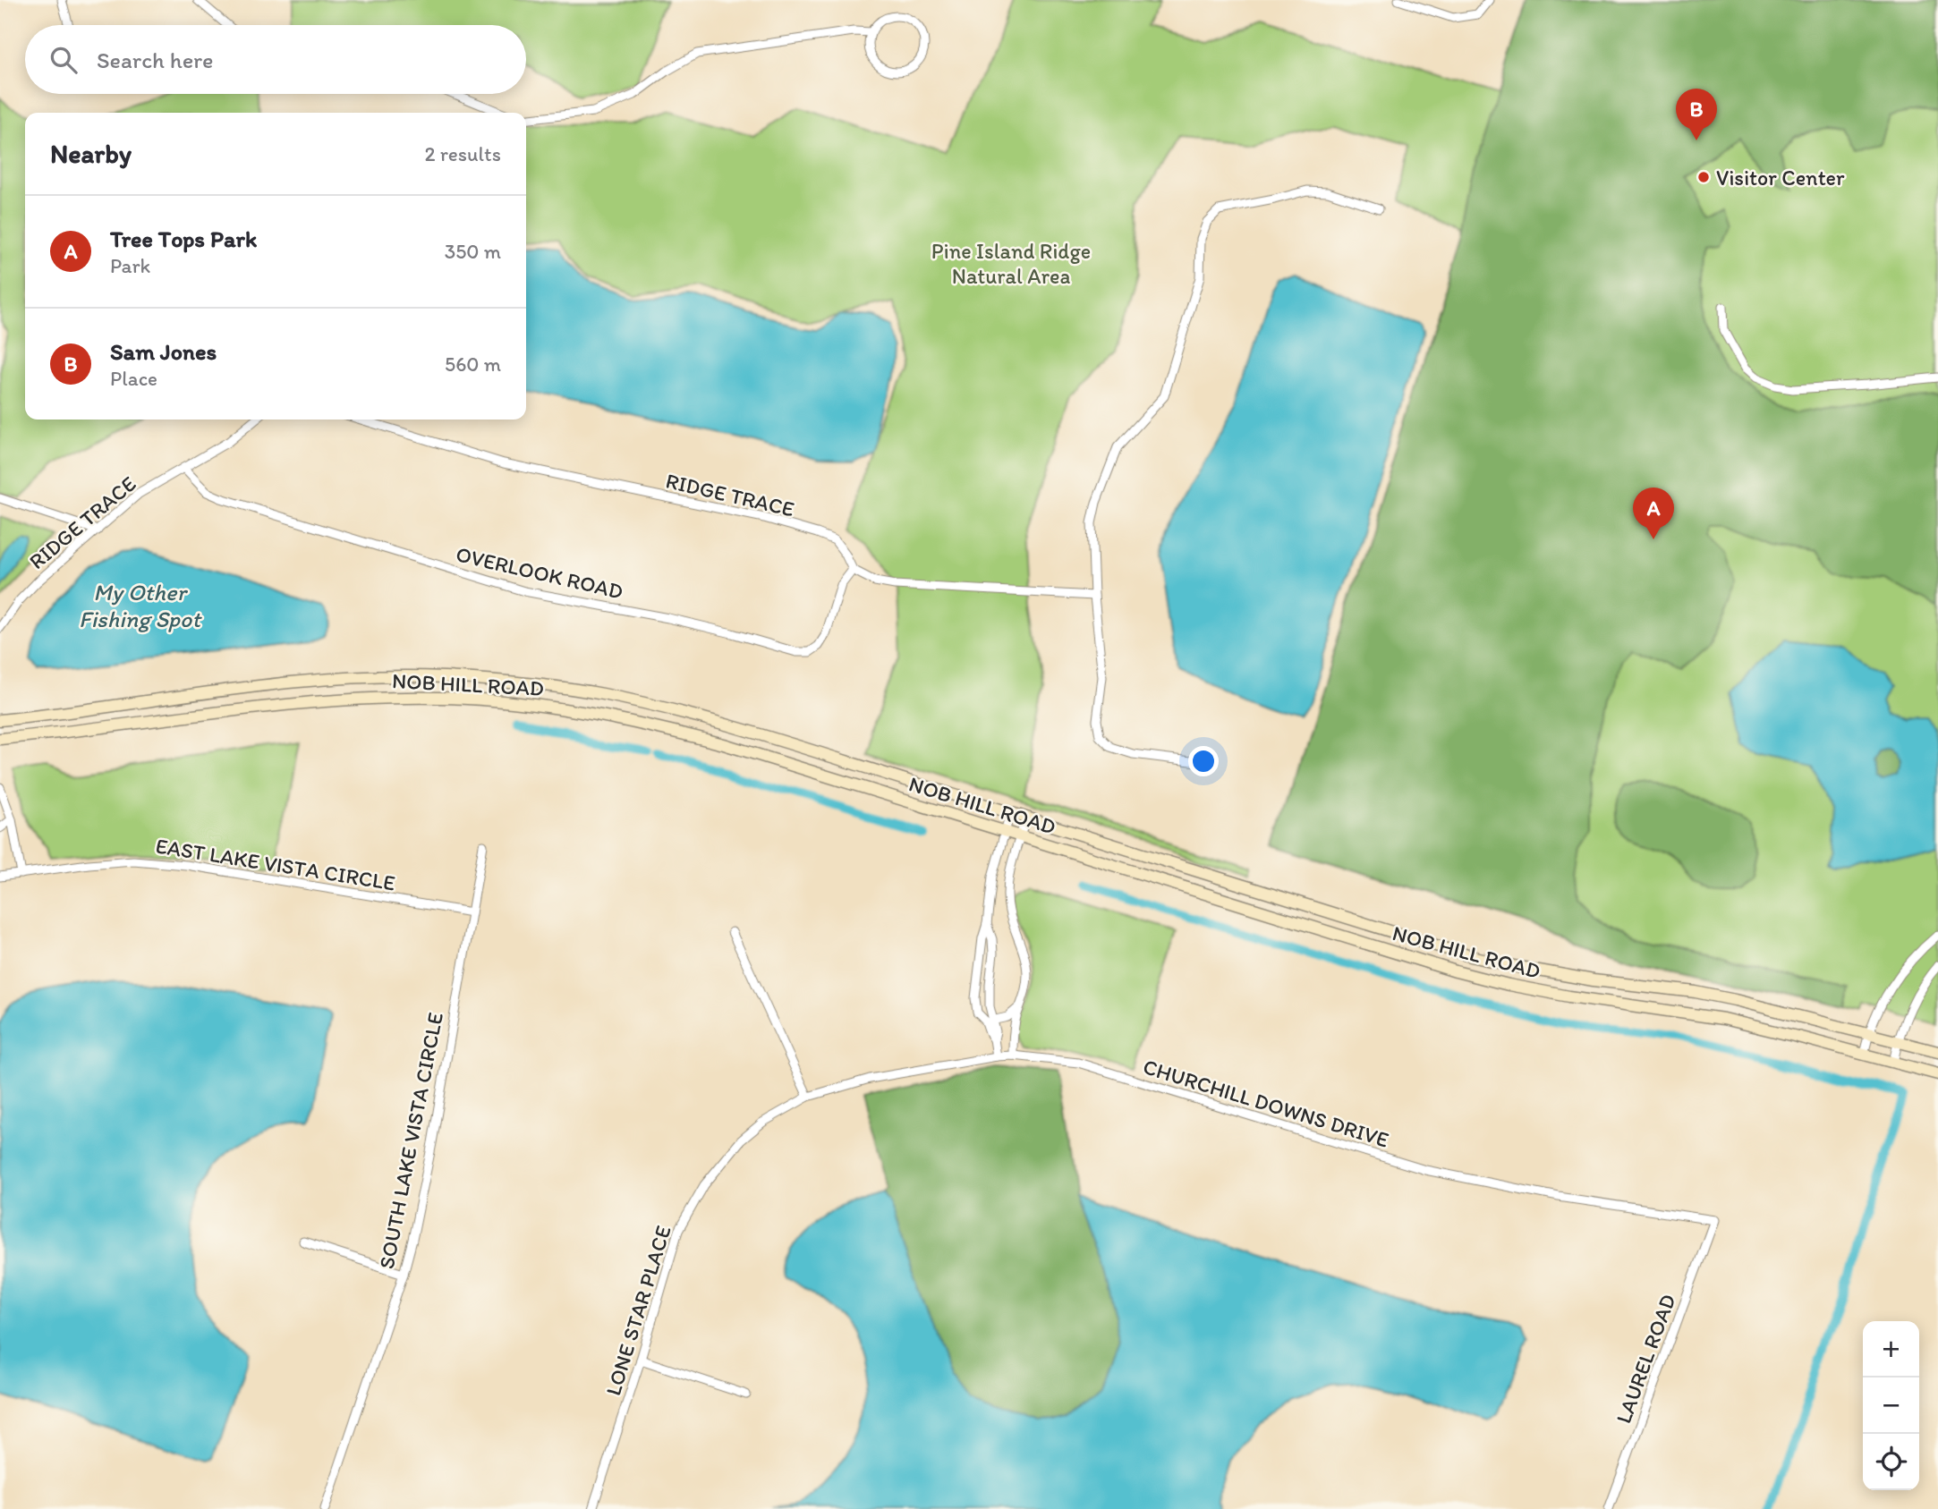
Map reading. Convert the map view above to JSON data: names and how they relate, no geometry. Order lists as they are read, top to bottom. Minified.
{"streets":{"main road":["NOB HILL ROAD"],"street":["RIDGE TRACE","OVERLOOK ROAD","EAST LAKE VISTA CIRCLE","CHURCHILL DOWNS DRIVE","SOUTH LAKE VISTA CIRCLE","LONE STAR PLACE","LAUREL ROAD"]},"crossings":[["RIDGE TRACE","OVERLOOK ROAD"],["EAST LAKE VISTA CIRCLE","SOUTH LAKE VISTA CIRCLE"],["CHURCHILL DOWNS DRIVE","LONE STAR PLACE"],["CHURCHILL DOWNS DRIVE","LAUREL ROAD"]],"water":["My Other Fishing Spot"],"parks":["Pine Island Ridge Natural Area"],"places":["Visitor Center"],"page":{"search":"Search here","pins":["B","A"],"heading":["Nearby","2 results"],"list":[{"mark":"A","name":"Tree Tops Park","note":"Park","value":"350 m"},{"mark":"B","name":"Sam Jones","note":"Place","value":"560 m"}],"map_buttons":["+","−"]}}
